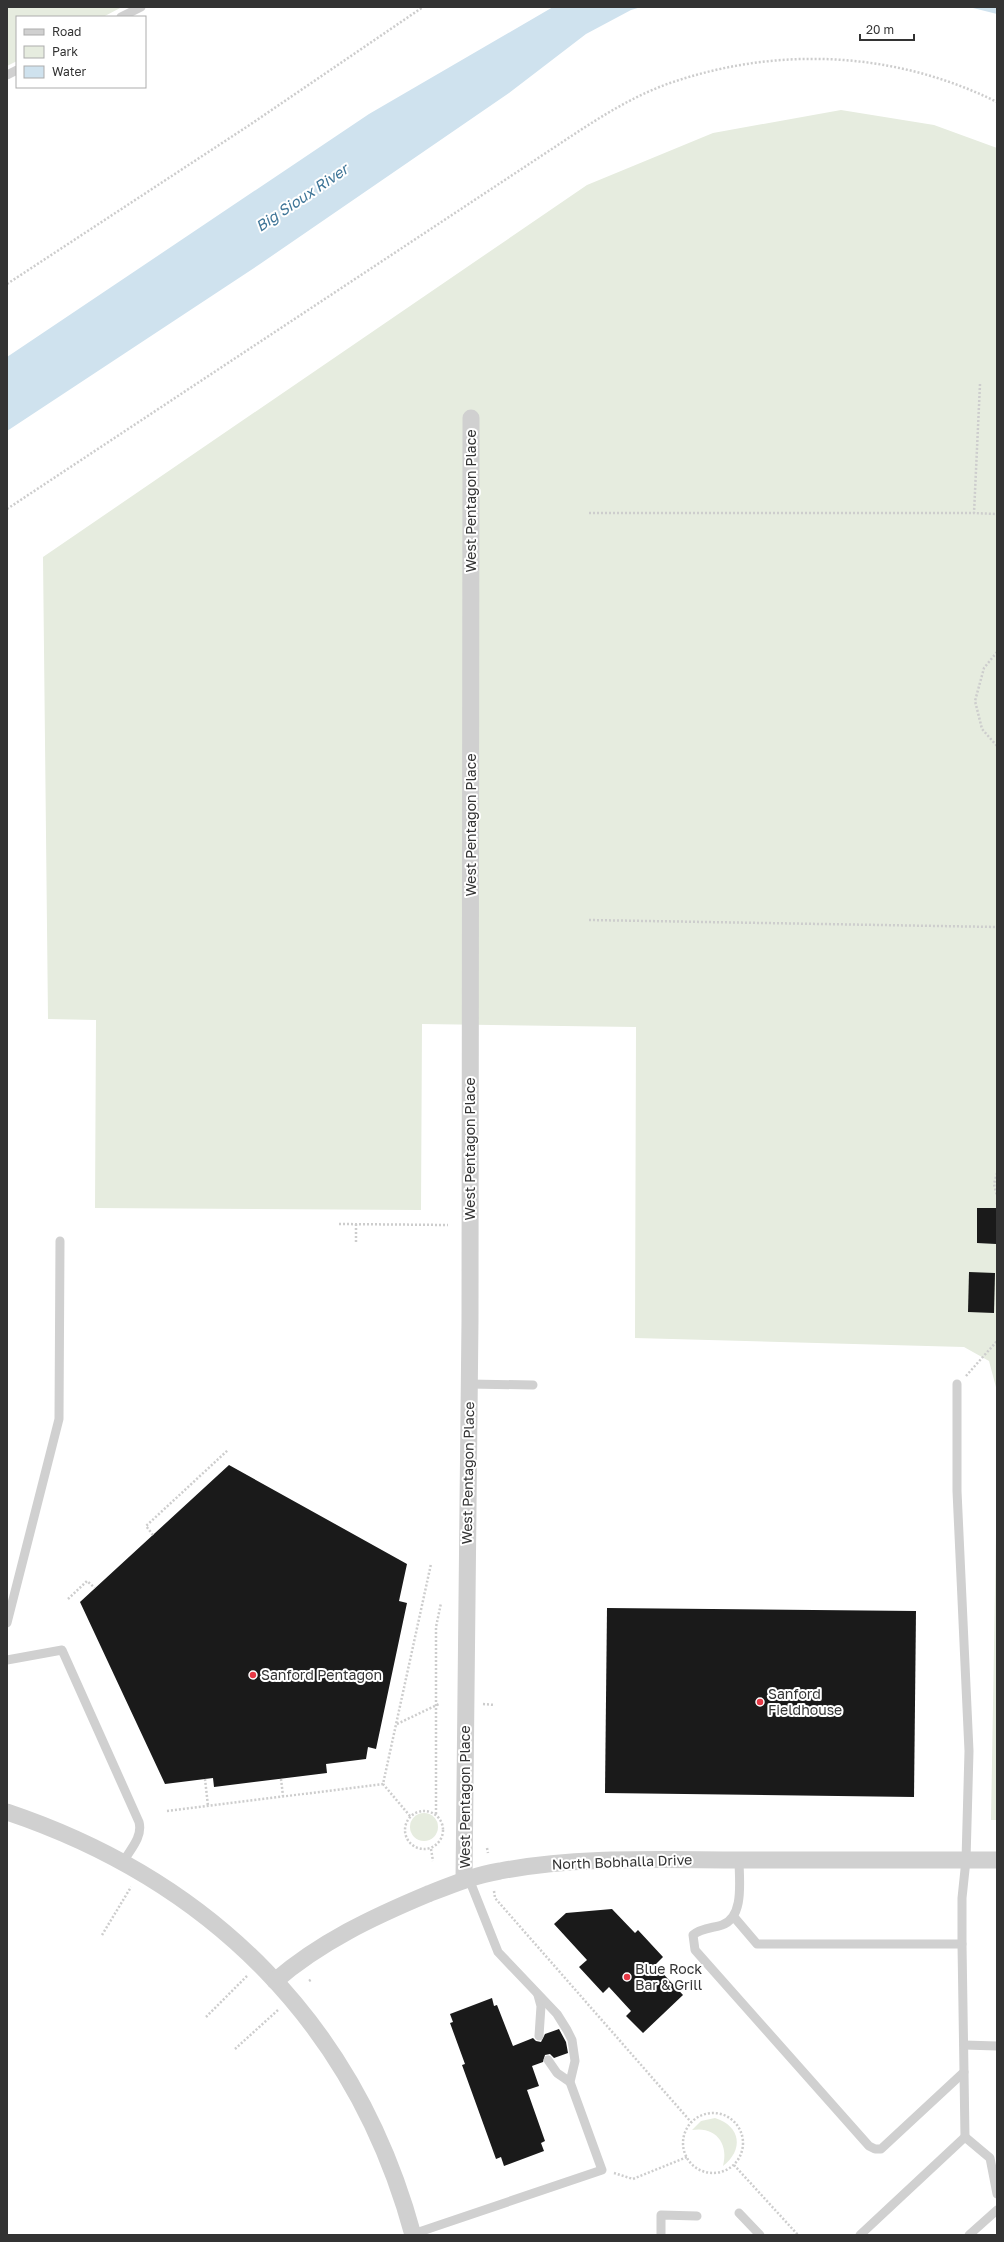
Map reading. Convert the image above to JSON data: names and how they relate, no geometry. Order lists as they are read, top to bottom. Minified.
{"streets":{"street":["West Pentagon Place","North Bobhalla Drive"]},"crossings":[["West Pentagon Place","North Bobhalla Drive"]],"water":["Big Sioux River"],"places":["Sanford Pentagon","Sanford Fieldhouse","Blue Rock Bar & Grill"],"legend":["Road","Park","Water"],"scale_bar":"20 m"}
